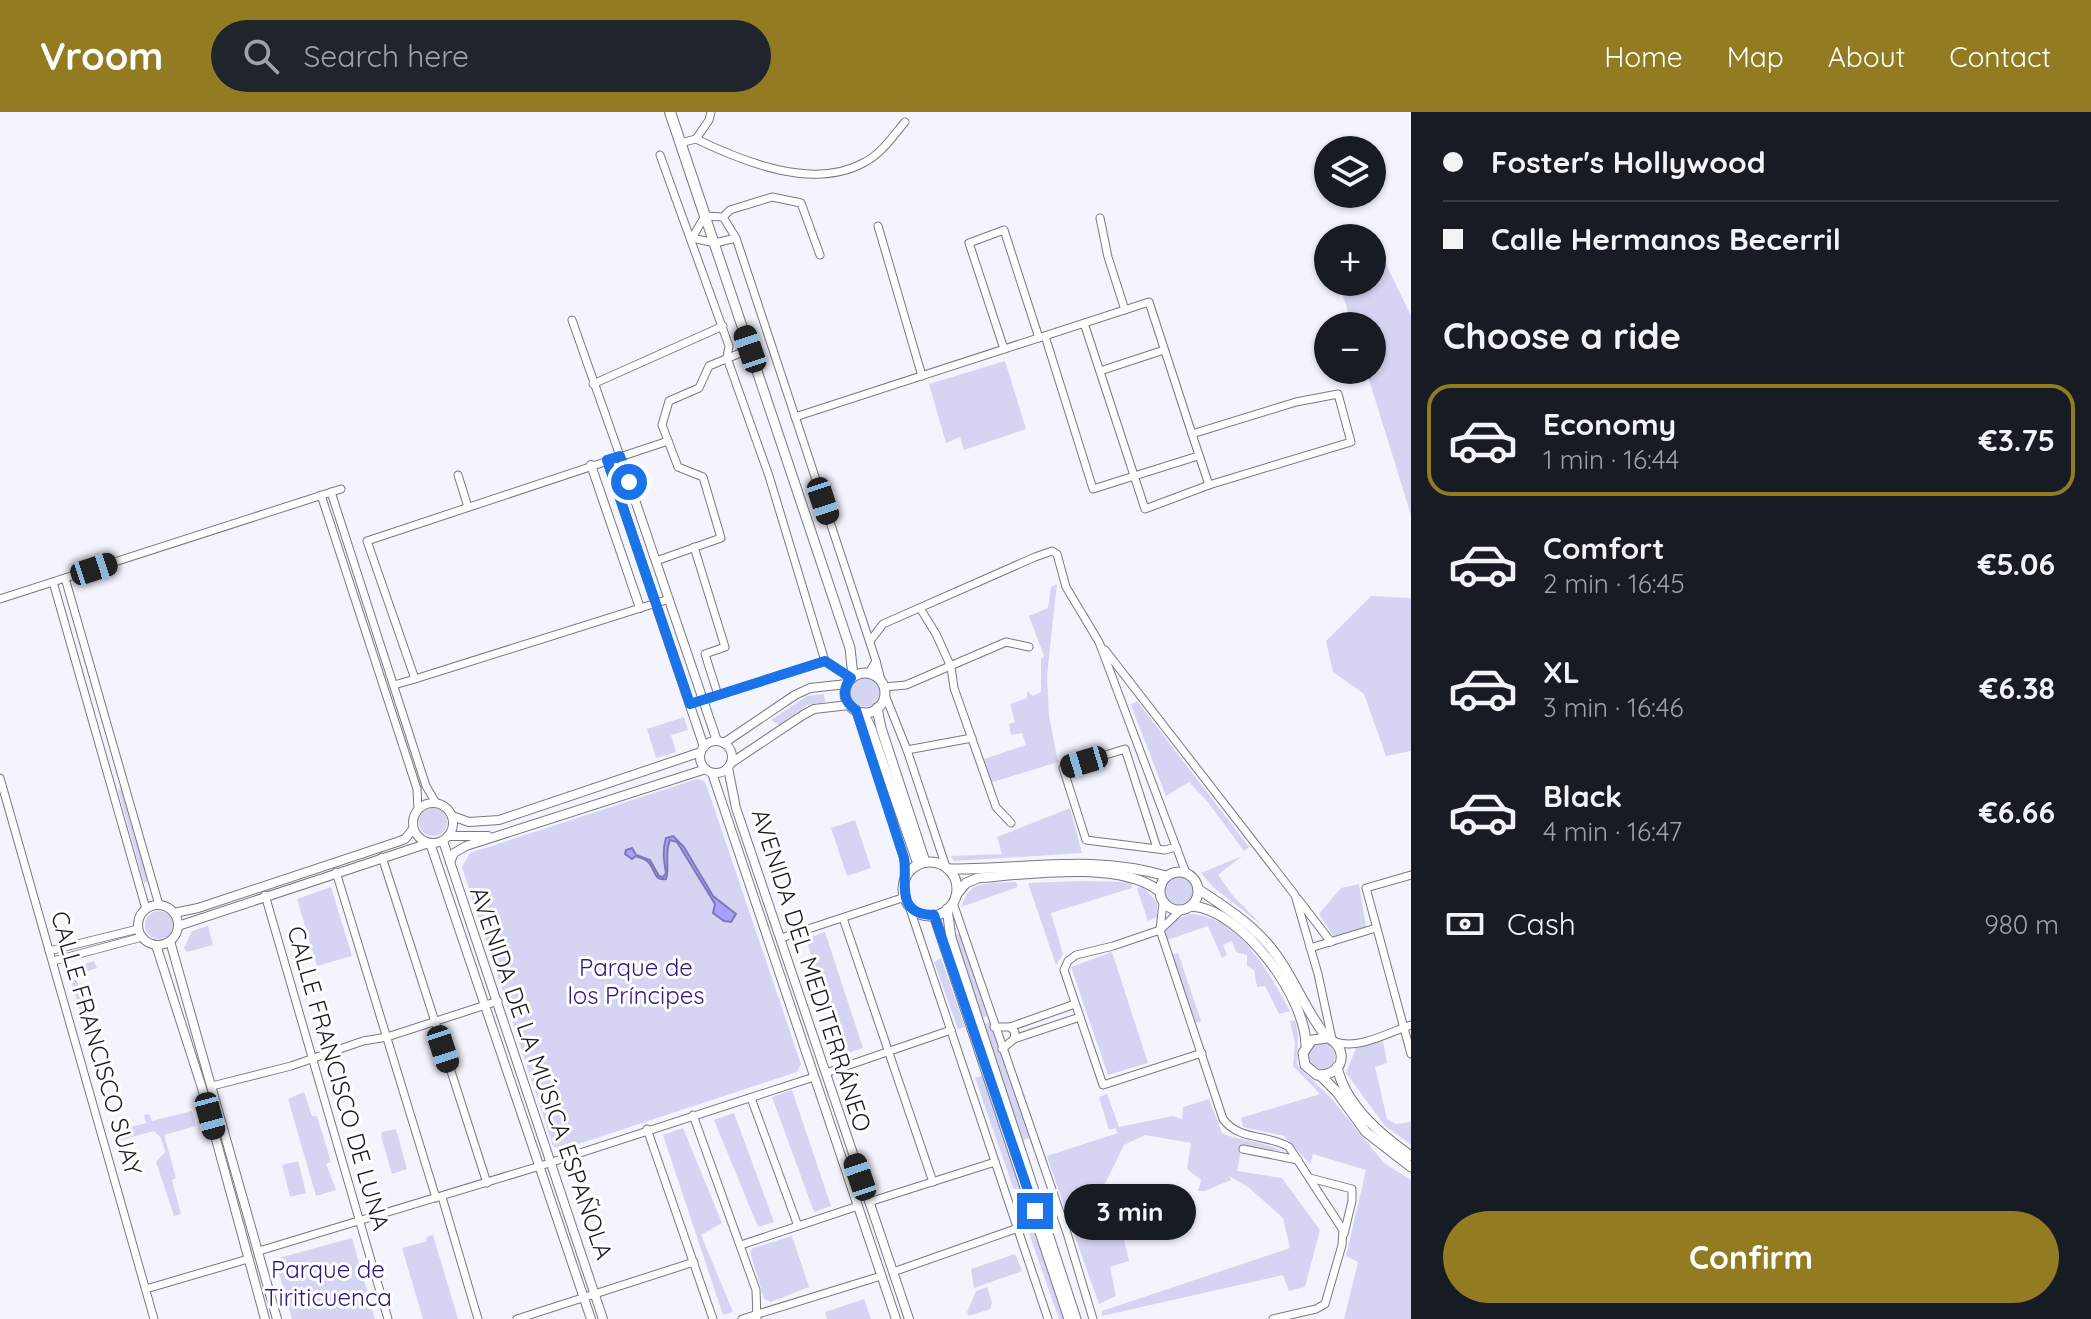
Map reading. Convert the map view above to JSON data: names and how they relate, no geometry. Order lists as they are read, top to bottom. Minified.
{"streets":{"street":["AVENIDA DEL MEDITERRÁNEO","CALLE FRANCISCO SUAY","AVENIDA DE LA MÚSICA ESPAÑOLA","CALLE FRANCISCO DE LUNA"]},"parks":["Parque de los Príncipes","Parque de Tiriticuenca"],"page":{"header":"Vroom","search":"Search here","nav":["Home","Map","About","Contact"],"banner":["Foster's Hollywood","Calle Hermanos Becerril"],"map_buttons":["+","−"],"heading":"Choose a ride","list":[{"name":"Economy","note":"1 min · 16:44","value":"€3.75"},{"name":"Comfort","note":"2 min · 16:45","value":"€5.06"},{"name":"XL","note":"3 min · 16:46","value":"€6.38"},{"name":"Black","note":"4 min · 16:47","value":"€6.66"}],"pay":["Cash","980 m"],"bubble":"3 min","buttons":"Confirm"}}
